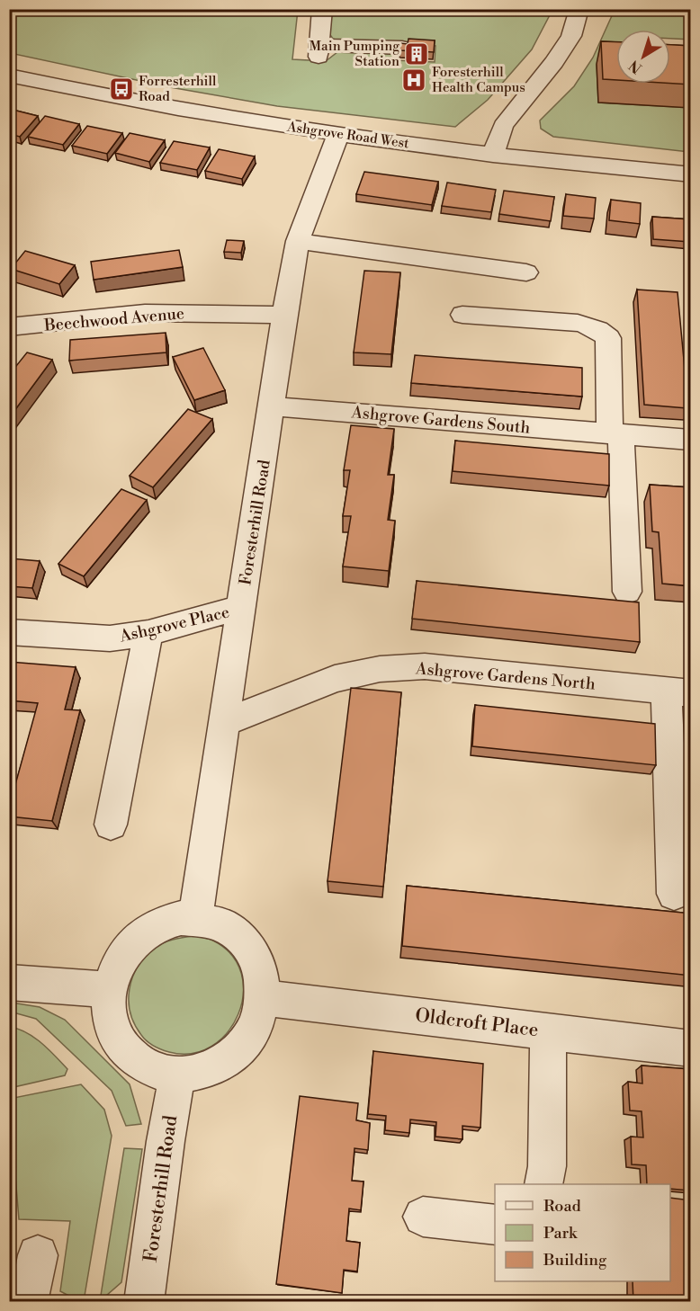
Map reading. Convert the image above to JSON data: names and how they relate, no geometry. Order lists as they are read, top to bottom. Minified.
{"streets":{"street":["Ashgrove Road West","Beechwood Avenue","Ashgrove Gardens South","Foresterhill Road","Ashgrove Place","Ashgrove Gardens North","Oldcroft Place"]},"crossings":[["Ashgrove Road West","Foresterhill Road"],["Beechwood Avenue","Foresterhill Road"],["Ashgrove Gardens South","Foresterhill Road"],["Foresterhill Road","Ashgrove Place"],["Foresterhill Road","Ashgrove Gardens North"],["Foresterhill Road","Oldcroft Place"]],"places":{"building":["Main Pumping Station"],"hospital":["Foresterhill Health Campus"],"bus stop":["Forresterhill Road"]},"legend":["Road","Park","Building"],"north":"bottom left"}
